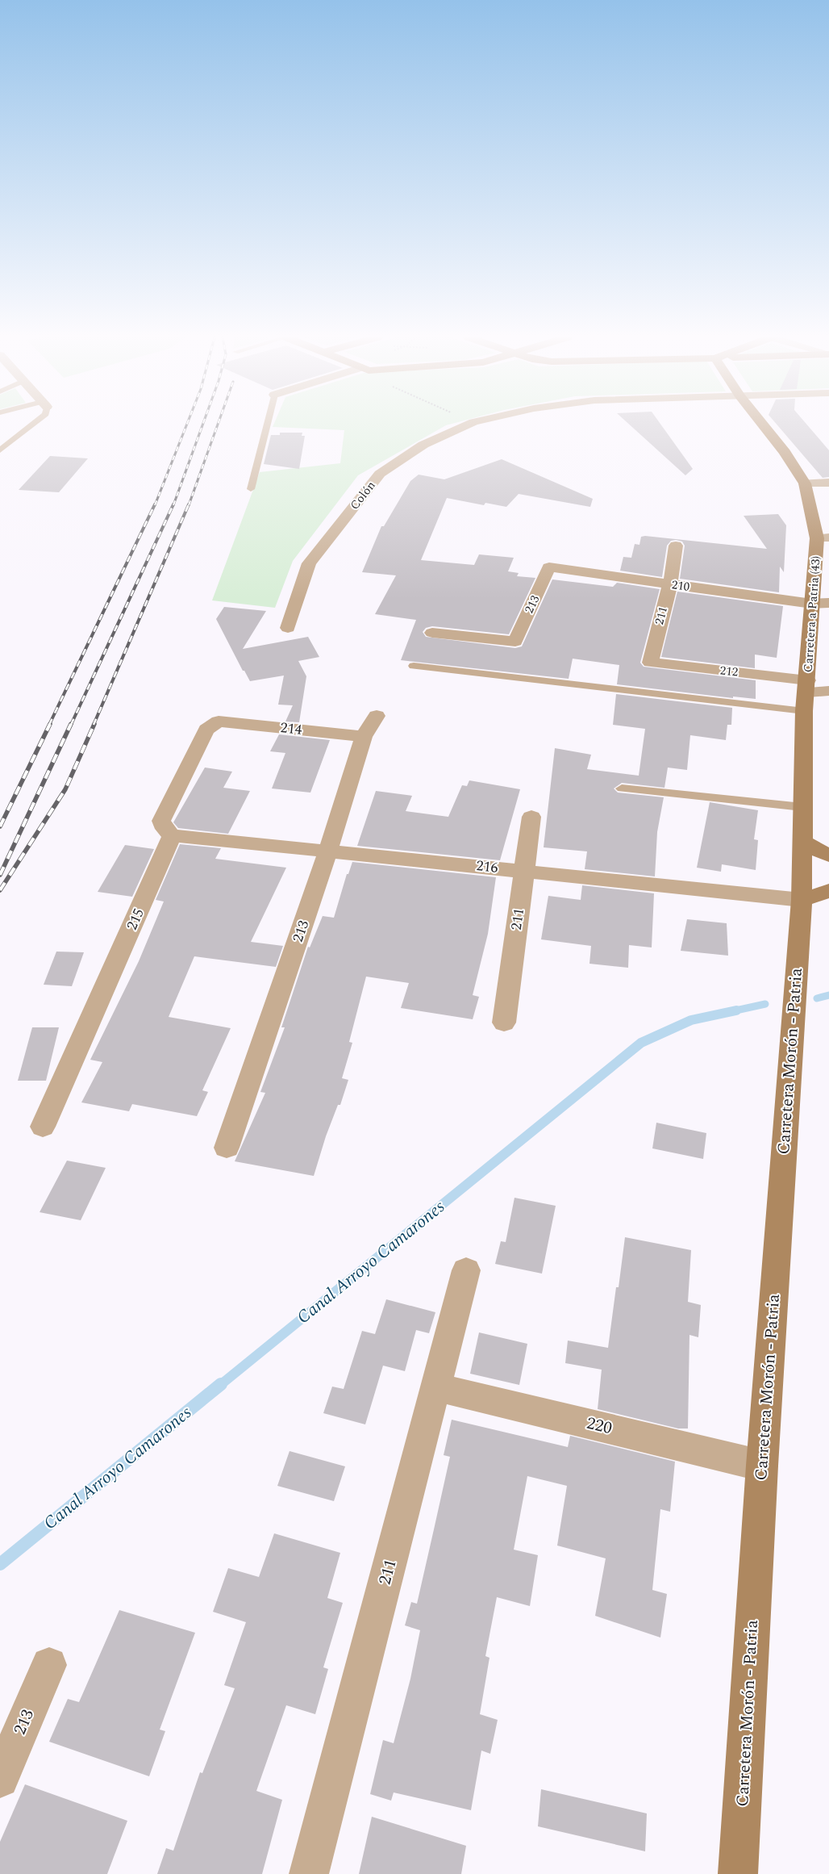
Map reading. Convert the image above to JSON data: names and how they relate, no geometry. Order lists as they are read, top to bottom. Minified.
{"streets":{"street":["Colón","210","213","Carretera a Patria (43)","211","212","214","216","215","Carretera Morón - Patria","220"]},"crossings":[["210","213"],["210","Carretera a Patria (43)"],["210","211"],["213","214"],["213","216"],["Carretera a Patria (43)","212"],["Carretera a Patria (43)","216"],["Carretera a Patria (43)","Carretera Morón - Patria"],["211","212"],["211","216"],["211","220"],["214","216"],["214","215"],["216","215"],["216","Carretera Morón - Patria"],["Carretera Morón - Patria","220"]],"water":["Canal Arroyo Camarones"]}
